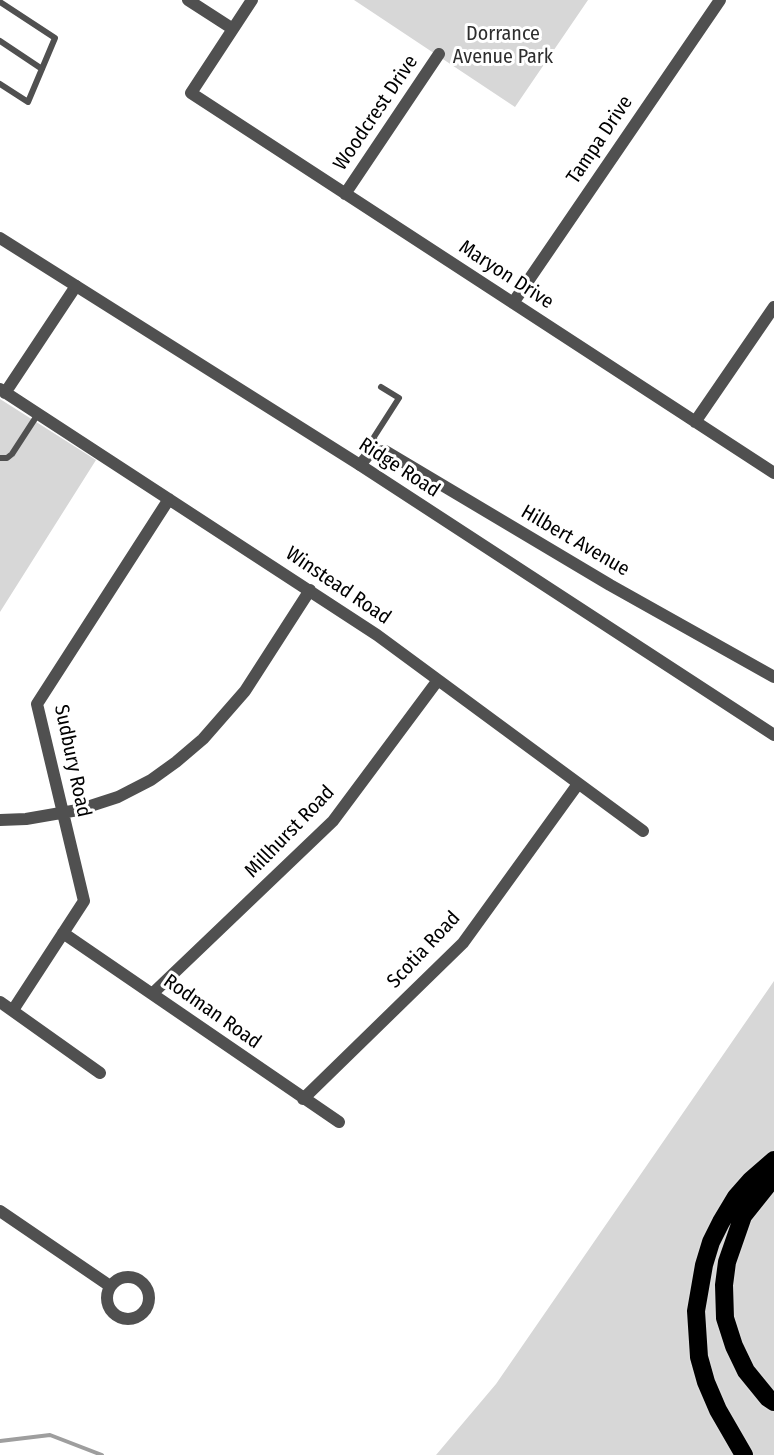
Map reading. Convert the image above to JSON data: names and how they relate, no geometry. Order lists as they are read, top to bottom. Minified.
{"streets":{"street":["Woodcrest Drive","Tampa Drive","Maryon Drive","Ridge Road","Hilbert Avenue","Winstead Road","Sudbury Road","Millhurst Road","Scotia Road","Rodman Road"]},"crossings":[["Woodcrest Drive","Maryon Drive"],["Tampa Drive","Maryon Drive"],["Winstead Road","Sudbury Road"],["Winstead Road","Millhurst Road"],["Winstead Road","Scotia Road"],["Sudbury Road","Rodman Road"],["Millhurst Road","Rodman Road"],["Scotia Road","Rodman Road"]],"parks":["Dorrance Avenue Park"]}
